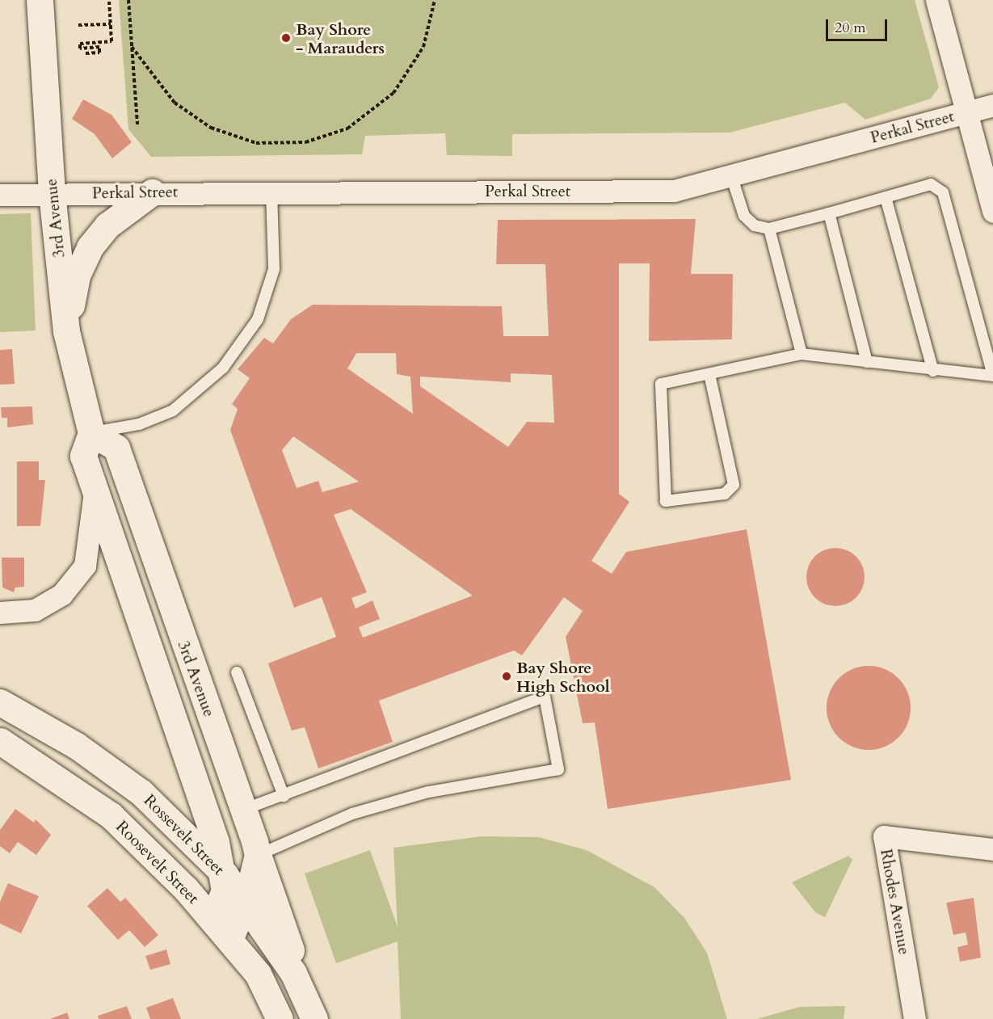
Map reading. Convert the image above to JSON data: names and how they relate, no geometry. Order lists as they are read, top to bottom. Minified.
{"streets":{"street":["Perkal Street","3rd Avenue","Rossevelt Street","Roosevelt Street","Rhodes Avenue"]},"crossings":[["Perkal Street","3rd Avenue"],["3rd Avenue","Rossevelt Street"]],"places":["Bay Shore - Marauders","Bay Shore High School"],"scale_bar":"20 m"}
